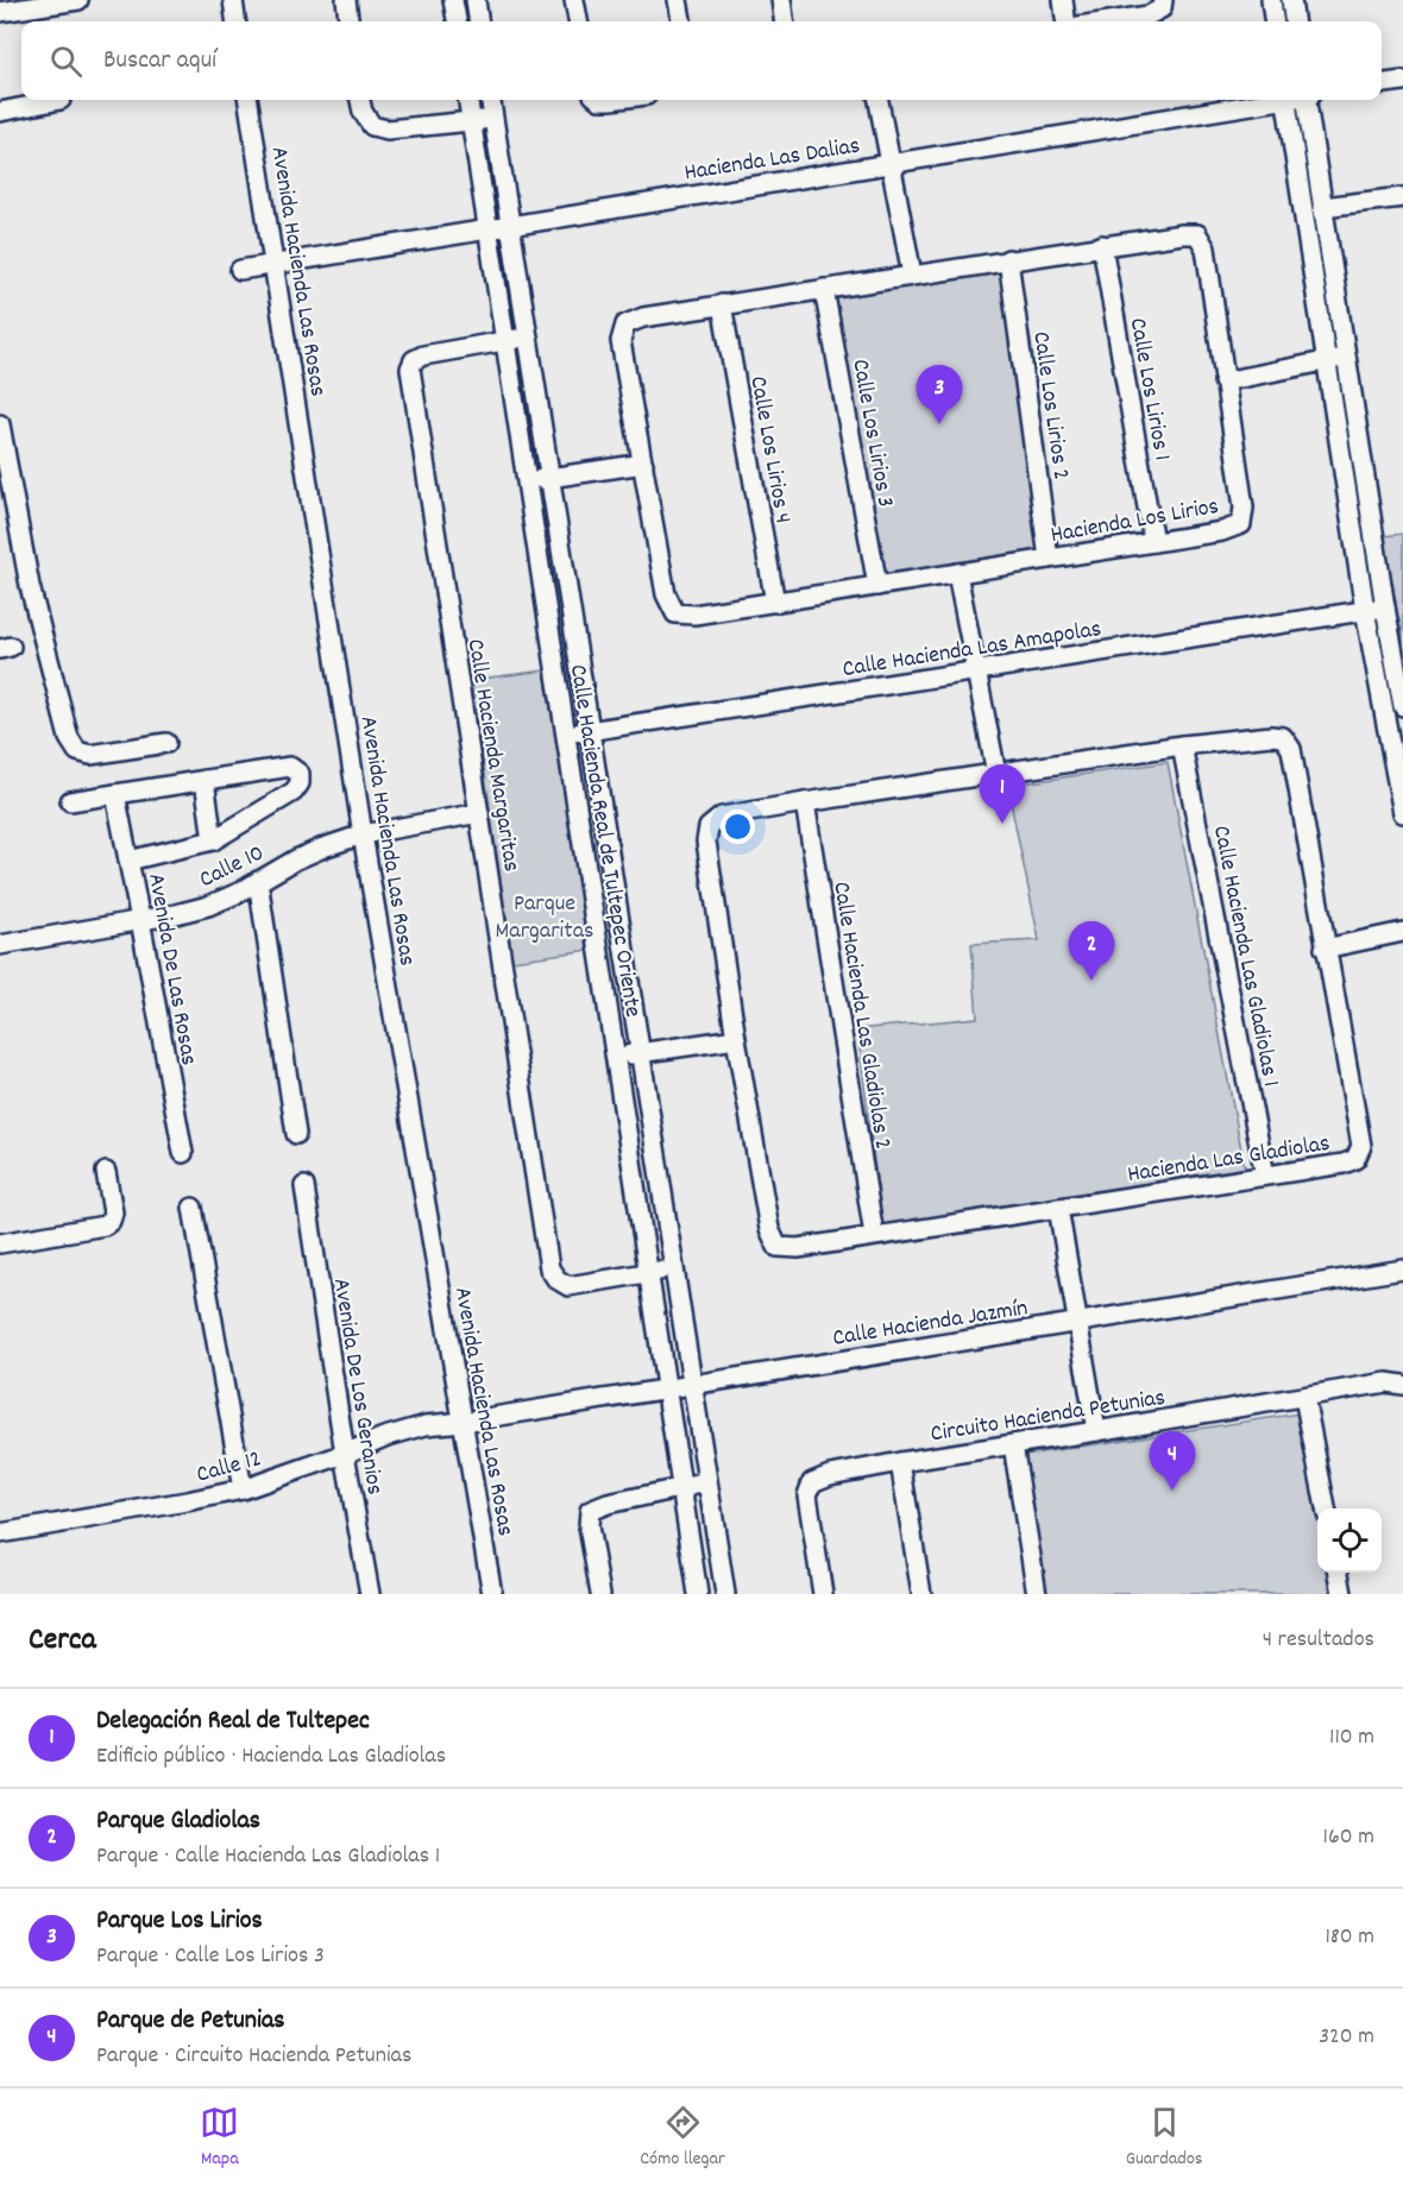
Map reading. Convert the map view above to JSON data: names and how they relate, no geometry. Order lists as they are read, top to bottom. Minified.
{"streets":{"street":["Hacienda Las Dalias","Avenida Hacienda Las Rosas","Calle Los Lirios 1","Calle Los Lirios 2","Calle Los Lirios 3","Calle Los Lirios 4","Hacienda Los Lirios","Calle Hacienda Las Amapolas","Calle Hacienda Margaritas","Calle Hacienda Real de Tultepec Oriente","Calle 10","Calle Hacienda Las Gladiolas 1","Avenida De Las Rosas","Calle Hacienda Las Gladiolas 2","Hacienda Las Gladiolas","Calle Hacienda Jazmín","Avenida De Los Geranios","Circuito Hacienda Petunias","Calle 12"]},"crossings":[["Hacienda Las Dalias","Avenida Hacienda Las Rosas"],["Hacienda Las Dalias","Calle Hacienda Real de Tultepec Oriente"],["Avenida Hacienda Las Rosas","Calle 10"],["Avenida Hacienda Las Rosas","Calle Hacienda Jazmín"],["Avenida Hacienda Las Rosas","Calle 12"],["Calle Los Lirios 1","Hacienda Los Lirios"],["Calle Los Lirios 2","Hacienda Los Lirios"],["Calle Los Lirios 3","Hacienda Los Lirios"],["Calle Los Lirios 4","Hacienda Los Lirios"],["Calle Hacienda Las Amapolas","Calle Hacienda Real de Tultepec Oriente"],["Calle Hacienda Margaritas","Calle Hacienda Real de Tultepec Oriente"],["Calle Hacienda Margaritas","Calle 10"],["Calle Hacienda Real de Tultepec Oriente","Calle Hacienda Jazmín"],["Calle 10","Avenida De Las Rosas"],["Calle Hacienda Las Gladiolas 1","Hacienda Las Gladiolas"],["Calle Hacienda Las Gladiolas 2","Hacienda Las Gladiolas"],["Calle Hacienda Jazmín","Calle 12"],["Avenida De Los Geranios","Calle 12"]],"parks":["Parque Margaritas"],"page":{"search":"Buscar aquí","pins":["3","1","2","4"],"heading":["Cerca","4 resultados"],"list":[{"mark":"1","name":"Delegación Real de Tultepec","note":"Edificio público · Hacienda Las Gladiolas","value":"110 m"},{"mark":"2","name":"Parque Gladiolas","note":"Parque · Calle Hacienda Las Gladiolas 1","value":"160 m"},{"mark":"3","name":"Parque Los Lirios","note":"Parque · Calle Los Lirios 3","value":"180 m"},{"mark":"4","name":"Parque de Petunias","note":"Parque · Circuito Hacienda Petunias","value":"320 m"}],"nav":["Mapa","Cómo llegar","Guardados"]}}
